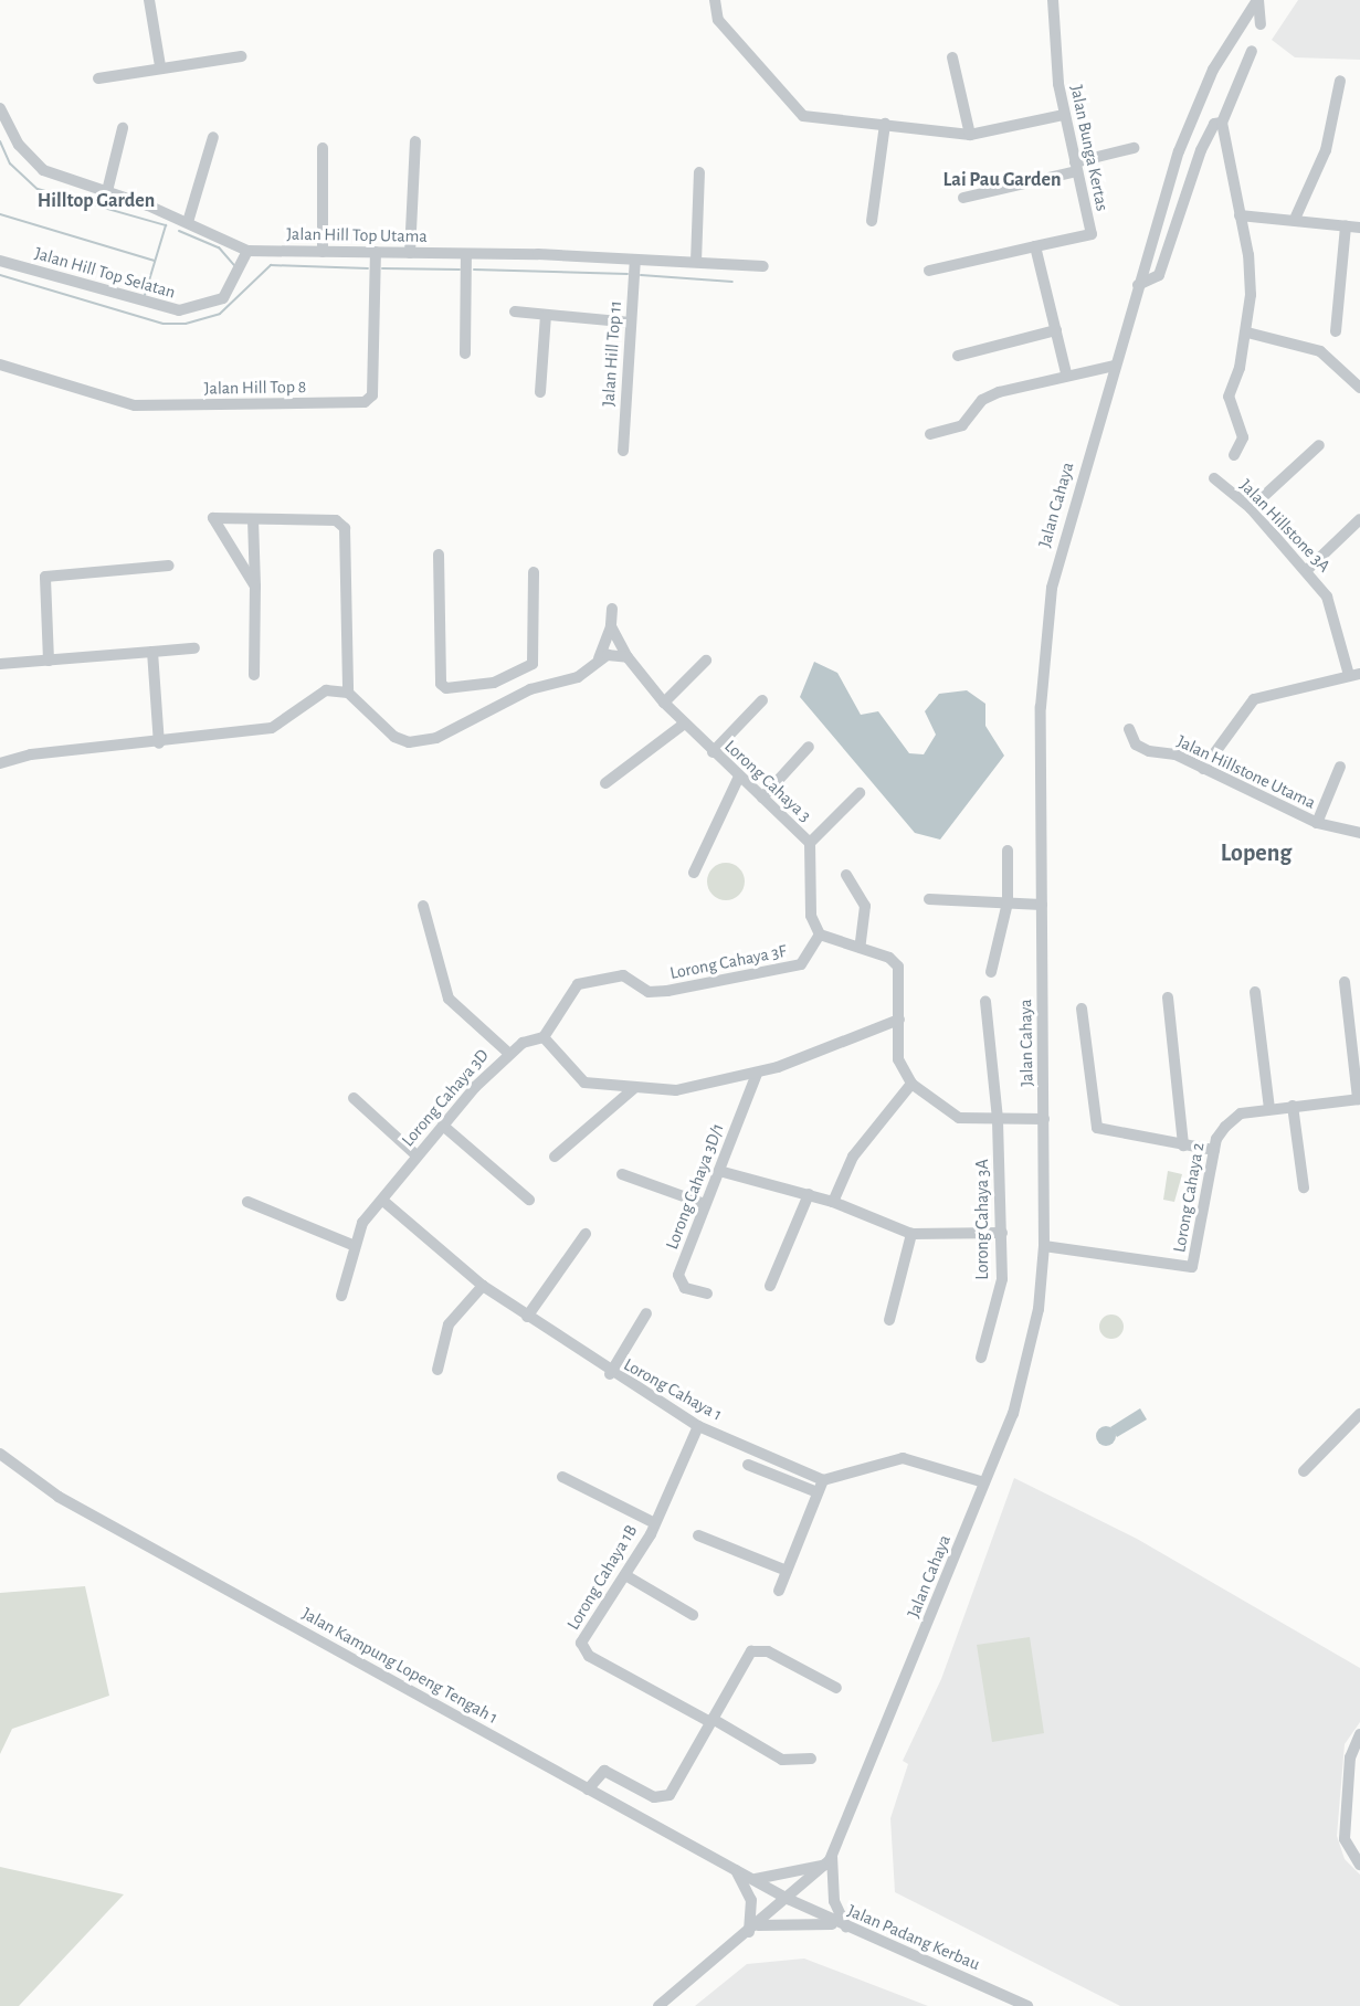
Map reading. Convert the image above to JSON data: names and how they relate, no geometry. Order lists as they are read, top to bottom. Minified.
{"streets":{"street":["Jalan Bunga Kertas","Jalan Hill Top Utama","Jalan Hill Top Selatan","Jalan Hill Top 11","Jalan Hill Top 8","Jalan Cahaya","Jalan Hillstone 3A","Jalan Hillstone Utama","Lorong Cahaya 3","Lorong Cahaya 3F","Lorong Cahaya 3D","Lorong Cahaya 3D/1","Lorong Cahaya 2","Lorong Cahaya 3A","Lorong Cahaya 1","Lorong Cahaya 1B","Jalan Kampung Lopeng Tengah 1","Jalan Padang Kerbau"]},"crossings":[["Jalan Hill Top Utama","Jalan Hill Top Selatan"],["Jalan Hill Top Utama","Jalan Hill Top 11"],["Jalan Hill Top Utama","Jalan Hill Top 8"],["Jalan Cahaya","Lorong Cahaya 2"],["Jalan Cahaya","Jalan Kampung Lopeng Tengah 1"],["Jalan Cahaya","Jalan Padang Kerbau"],["Lorong Cahaya 3","Lorong Cahaya 3F"],["Lorong Cahaya 3F","Lorong Cahaya 3D"],["Lorong Cahaya 3D","Lorong Cahaya 1"],["Lorong Cahaya 1","Lorong Cahaya 1B"],["Jalan Kampung Lopeng Tengah 1","Jalan Padang Kerbau"]],"districts":["Lai Pau Garden","Hilltop Garden","Lopeng"]}
